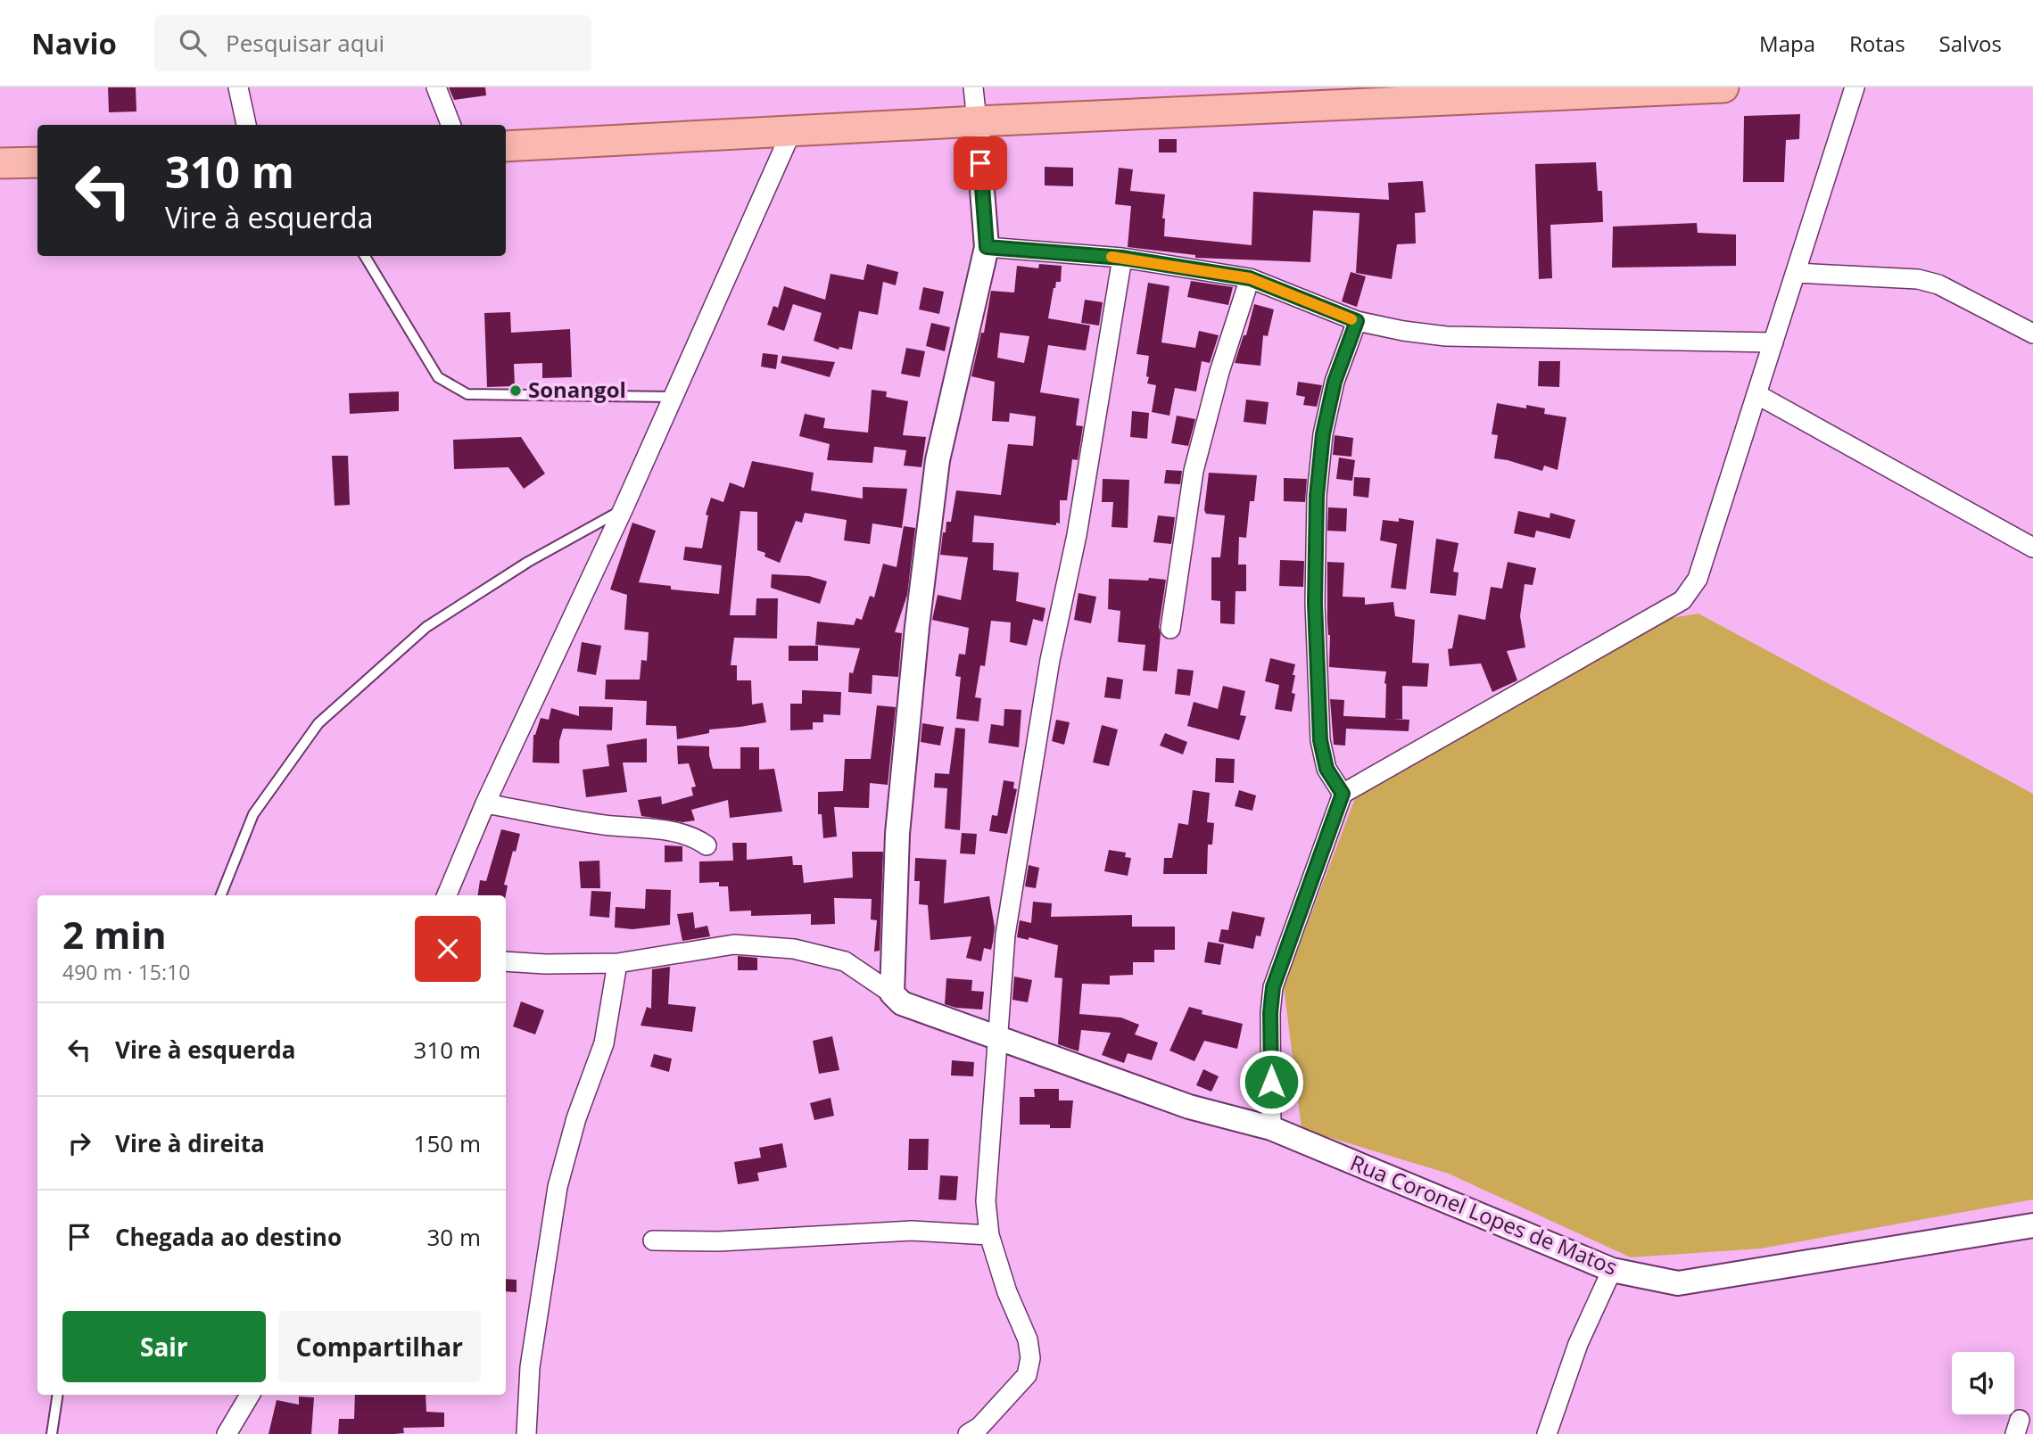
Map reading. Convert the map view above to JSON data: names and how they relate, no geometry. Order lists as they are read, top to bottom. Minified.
{"streets":{"street":["Rua Coronel Lopes de Matos"]},"places":["Sonangol"],"page":{"header":"Navio","search":"Pesquisar aqui","nav":["Mapa","Rotas","Salvos"],"turn":["310 m","Vire à esquerda"],"heading":["2 min","490 m · 15:10"],"list":[{"name":"Vire à esquerda","value":"310 m"},{"name":"Vire à direita","value":"150 m"},{"name":"Chegada ao destino","value":"30 m"}],"buttons":["Sair","Compartilhar"]}}
